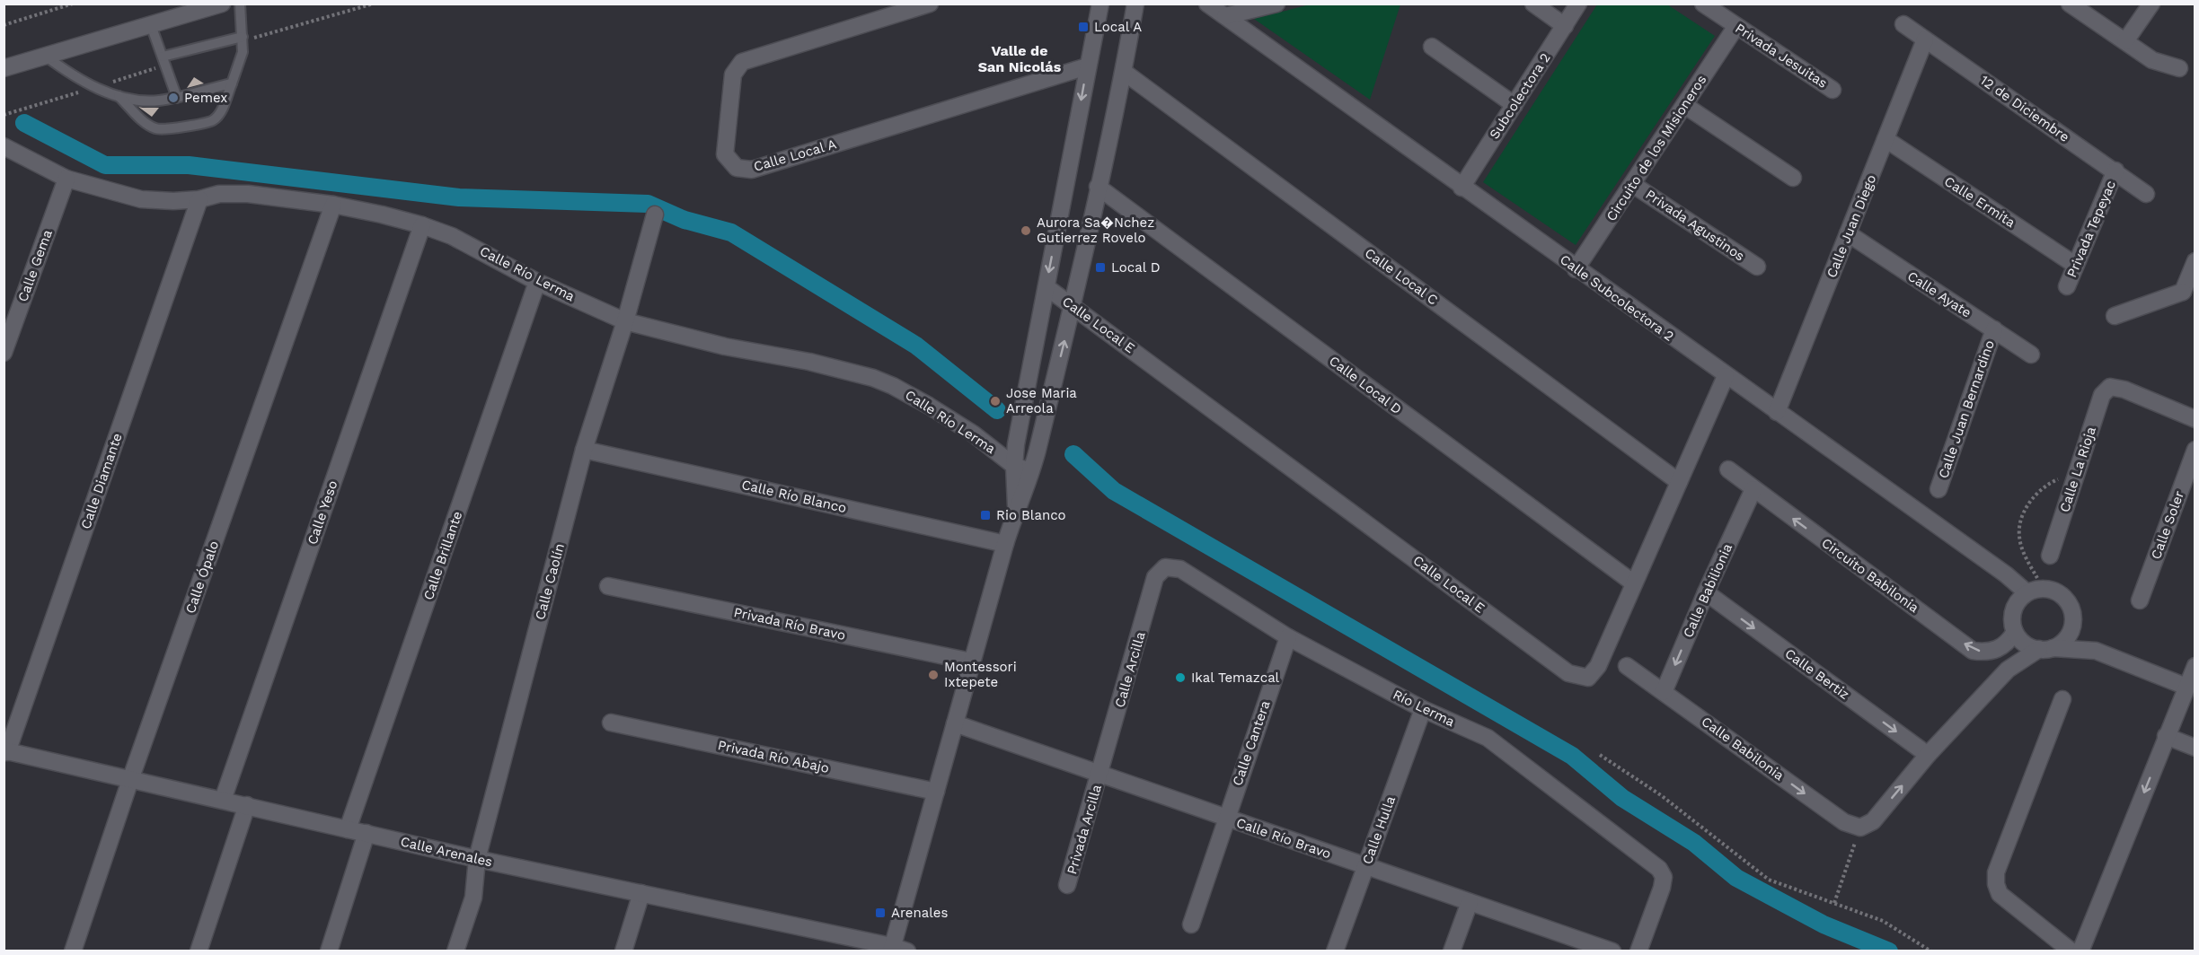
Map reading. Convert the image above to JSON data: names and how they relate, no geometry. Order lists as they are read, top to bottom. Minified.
{"streets":{"street":["Privada Jesuitas","Subcolectora 2","12 de Diciembre","Circuito de los Misioneros","Calle Local A","Calle Ermita","Privada Agustinos","Calle Juan Diego","Privada Tepeyac","Calle Gema","Calle Río Lerma","Calle Local C","Calle Ayate","Calle Subcolectora 2","Calle Local E","Calle Local D","Calle Juan Bernardino","Calle La Rioja","Calle Diamante","Calle Río Blanco","Calle Yeso","Calle Soler","Calle Brillante","Circuito Babilonia","Calle Ópalo","Calle Caolín","Calle Babilionia","Privada Río Bravo","Calle Arcilla","Calle Bertiz","Río Lerma","Calle Cantera","Calle Babilonia","Privada Río Abajo","Privada Arcilla","Calle Hulla","Calle Río Bravo","Calle Arenales"]},"crossings":[["Privada Jesuitas","Circuito de los Misioneros"],["Subcolectora 2","Calle Subcolectora 2"],["12 de Diciembre","Calle Juan Diego"],["12 de Diciembre","Privada Tepeyac"],["Circuito de los Misioneros","Privada Agustinos"],["Circuito de los Misioneros","Calle Subcolectora 2"],["Calle Ermita","Calle Juan Diego"],["Calle Ermita","Privada Tepeyac"],["Calle Juan Diego","Calle Ayate"],["Calle Juan Diego","Calle Subcolectora 2"],["Calle Gema","Calle Río Lerma"],["Calle Río Lerma","Calle Diamante"],["Calle Río Lerma","Calle Yeso"],["Calle Río Lerma","Calle Brillante"],["Calle Río Lerma","Calle Ópalo"],["Calle Río Lerma","Calle Caolín"],["Calle Local C","Calle Local E"],["Calle Ayate","Calle Juan Bernardino"],["Calle Subcolectora 2","Calle Local E"],["Calle Subcolectora 2","Circuito Babilonia"],["Calle Local E","Calle Local D"],["Calle Diamante","Calle Arenales"],["Calle Río Blanco","Calle Caolín"],["Calle Yeso","Calle Arenales"],["Calle Brillante","Calle Arenales"],["Circuito Babilonia","Calle Babilionia"],["Calle Ópalo","Calle Arenales"],["Calle Caolín","Calle Arenales"],["Calle Babilionia","Calle Bertiz"],["Calle Babilionia","Calle Babilonia"],["Calle Arcilla","Río Lerma"],["Calle Arcilla","Privada Arcilla"],["Calle Arcilla","Calle Río Bravo"],["Río Lerma","Calle Cantera"],["Río Lerma","Calle Hulla"],["Calle Cantera","Calle Río Bravo"],["Privada Arcilla","Calle Río Bravo"],["Calle Hulla","Calle Río Bravo"]],"one_way":["Circuito Babilonia","Calle Babilionia","Calle Bertiz","Calle Babilonia"],"districts":["Valle de San Nicolás"],"places":{"transit":["Local A","Local D","Rio Blanco","Arenales"],"other":["Pemex","Aurora Sa�Nchez Gutierrez Rovelo","Jose Maria Arreola","Montessori Ixtepete","Ikal Temazcal"]}}
